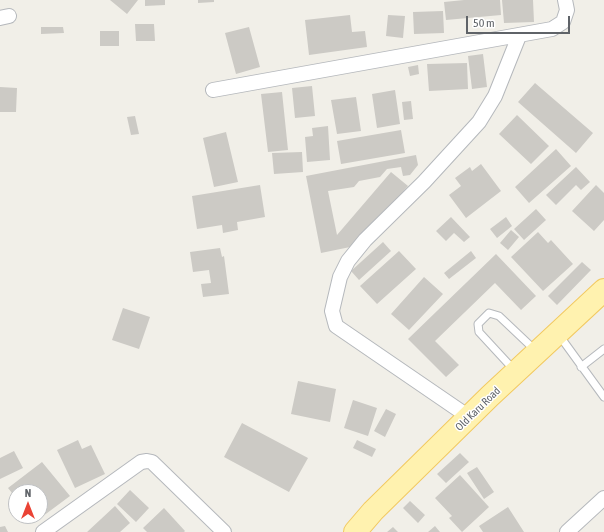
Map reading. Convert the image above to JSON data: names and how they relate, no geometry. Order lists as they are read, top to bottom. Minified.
{"streets":{"main road":["Old Karu Road"]},"scale_bar":"50 m","north":"top"}
